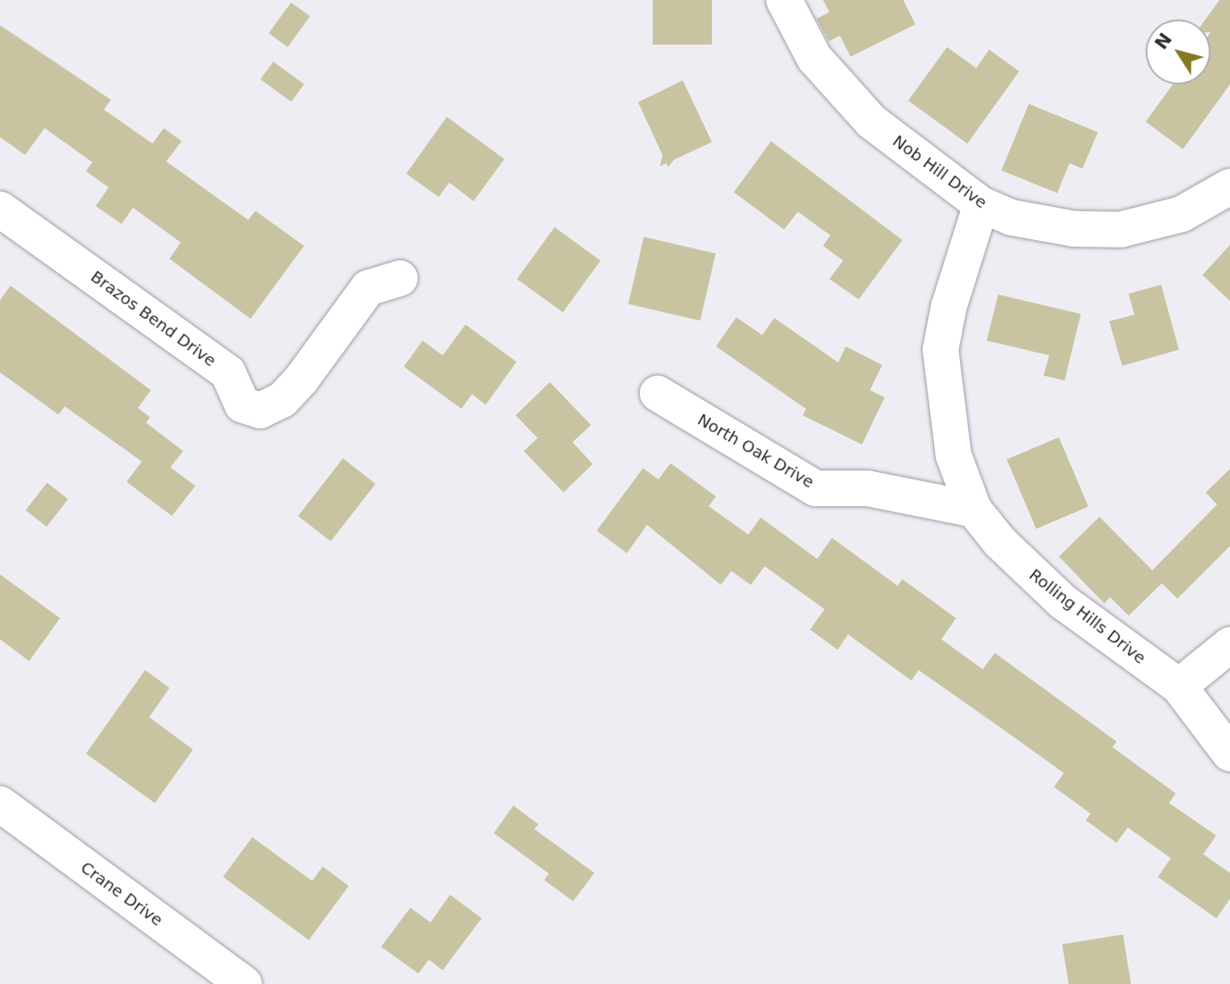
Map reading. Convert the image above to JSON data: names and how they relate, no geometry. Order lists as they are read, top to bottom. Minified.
{"streets":{"street":["Nob Hill Drive","Brazos Bend Drive","North Oak Drive","Rolling Hills Drive","Crane Drive"]},"crossings":[["Nob Hill Drive","Rolling Hills Drive"],["North Oak Drive","Rolling Hills Drive"]],"north":"top left"}
